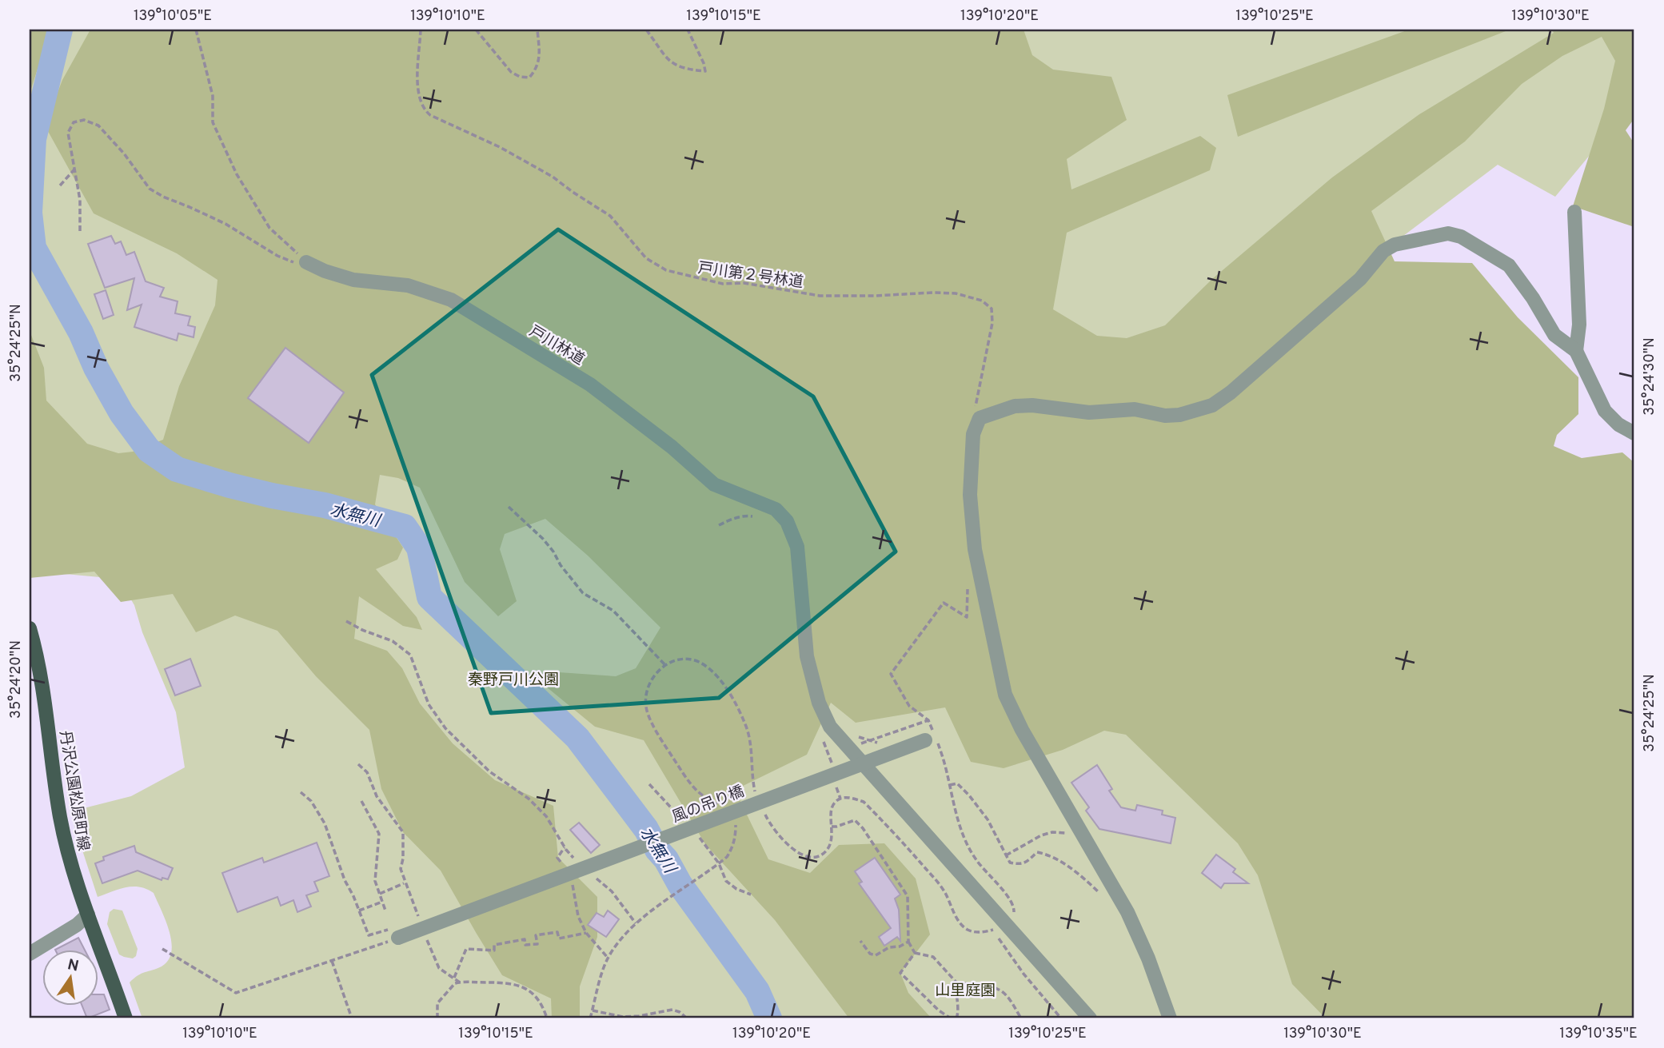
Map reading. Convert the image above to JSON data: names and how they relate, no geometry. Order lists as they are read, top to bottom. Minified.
{"streets":{"main road":["丹沢公園松原町線"],"street":["戸川林道","風の吊り橋"],"path":["戸川第２号林道"]},"water":["水無川"],"parks":["秦野戸川公園","山里庭園"],"north":"top","coordinates":["139°10'05\"E","139°10'10\"E","139°10'15\"E","139°10'20\"E","139°10'25\"E","139°10'30\"E","35°24'25\"N","35°24'30\"N","35°24'20\"N","139°10'35\"E"]}
